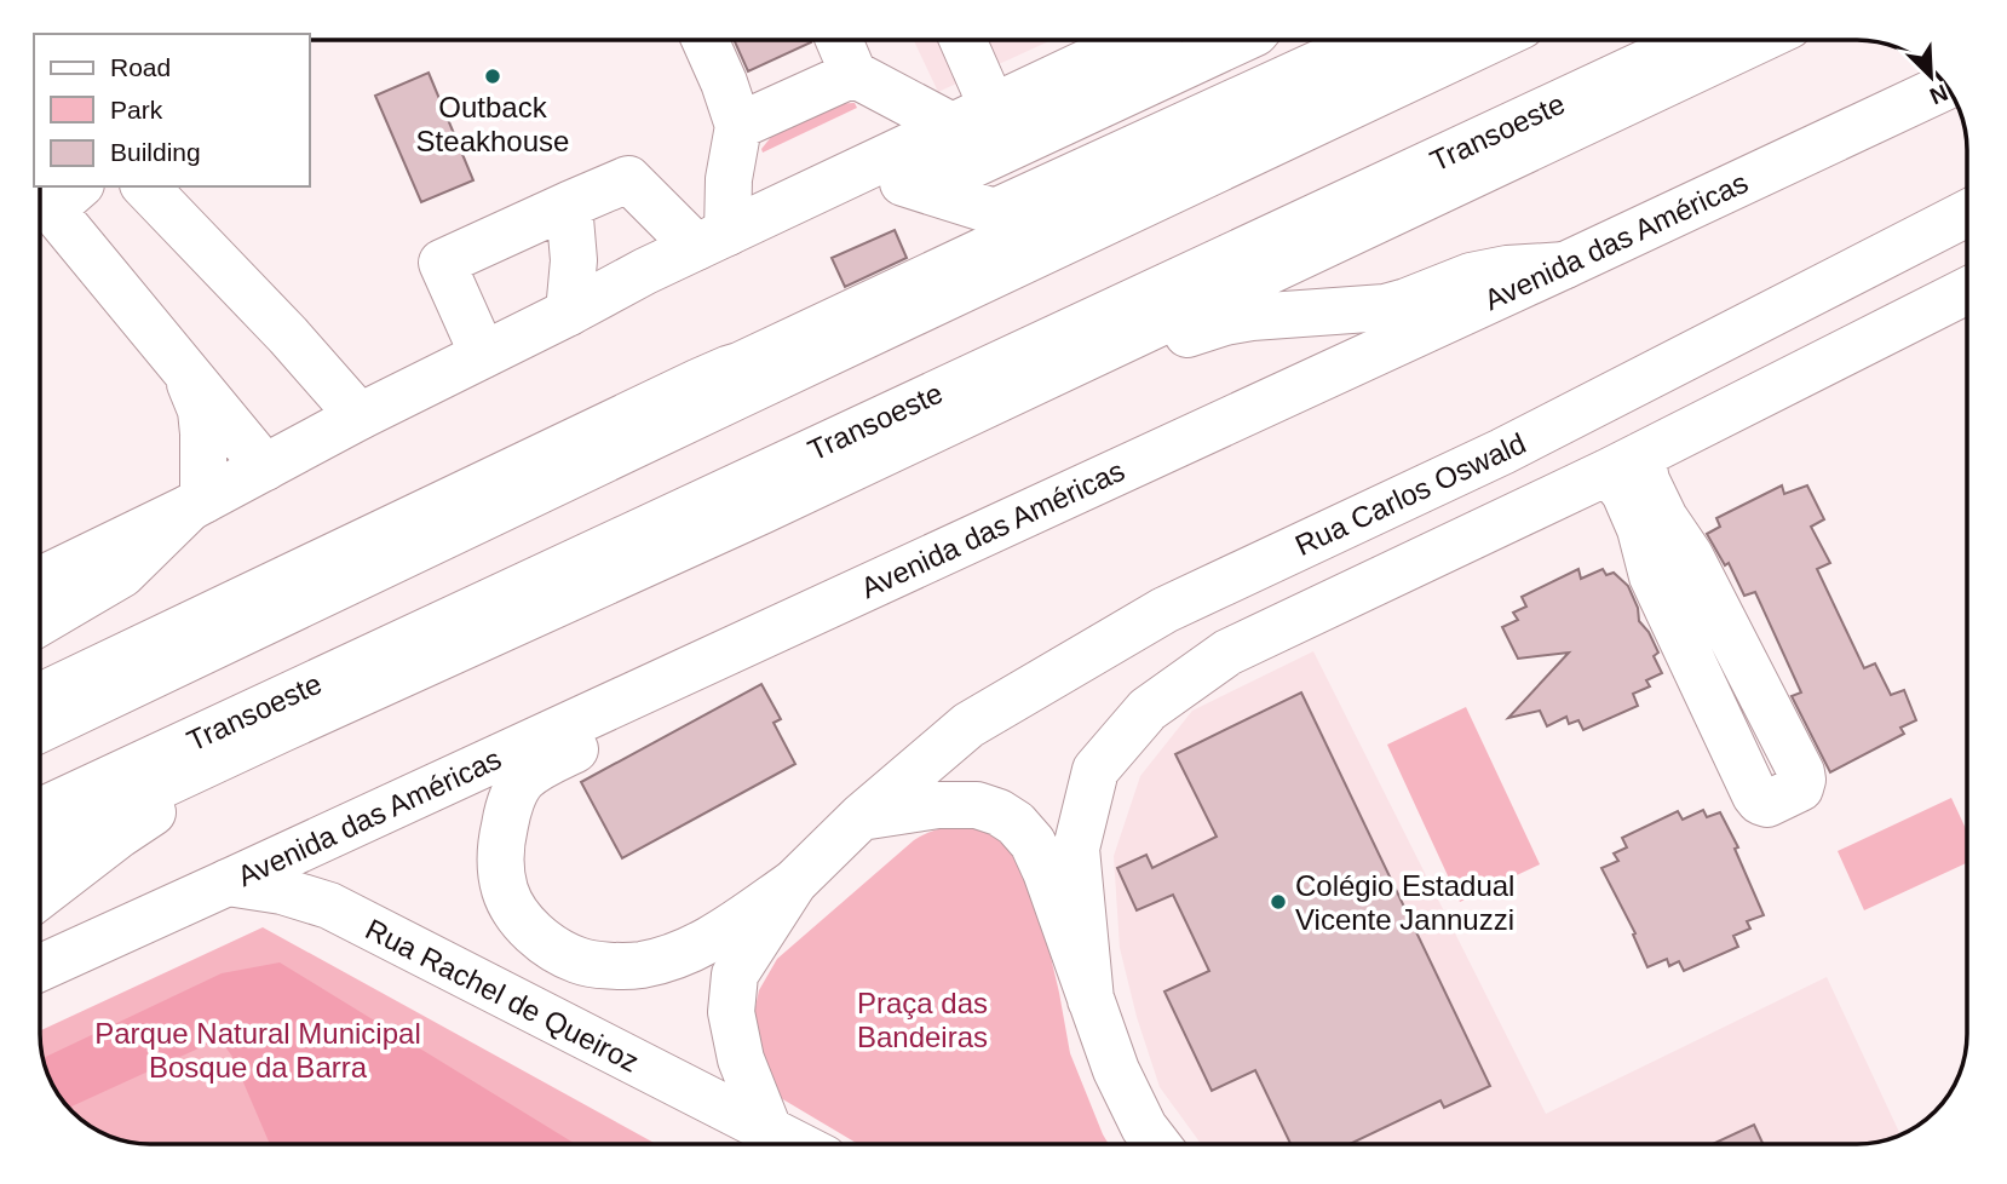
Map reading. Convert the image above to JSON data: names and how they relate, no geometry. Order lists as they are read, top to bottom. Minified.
{"streets":{"main road":["Transoeste","Avenida das Américas","Rua Carlos Oswald","Rua Rachel de Queiroz"]},"crossings":[["Avenida das Américas","Rua Rachel de Queiroz"]],"parks":["Praça das Bandeiras","Parque Natural Municipal Bosque da Barra"],"places":["Outback Steakhouse","Colégio Estadual Vicente Jannuzzi"],"legend":["Road","Park","Building"],"north":"bottom right"}
